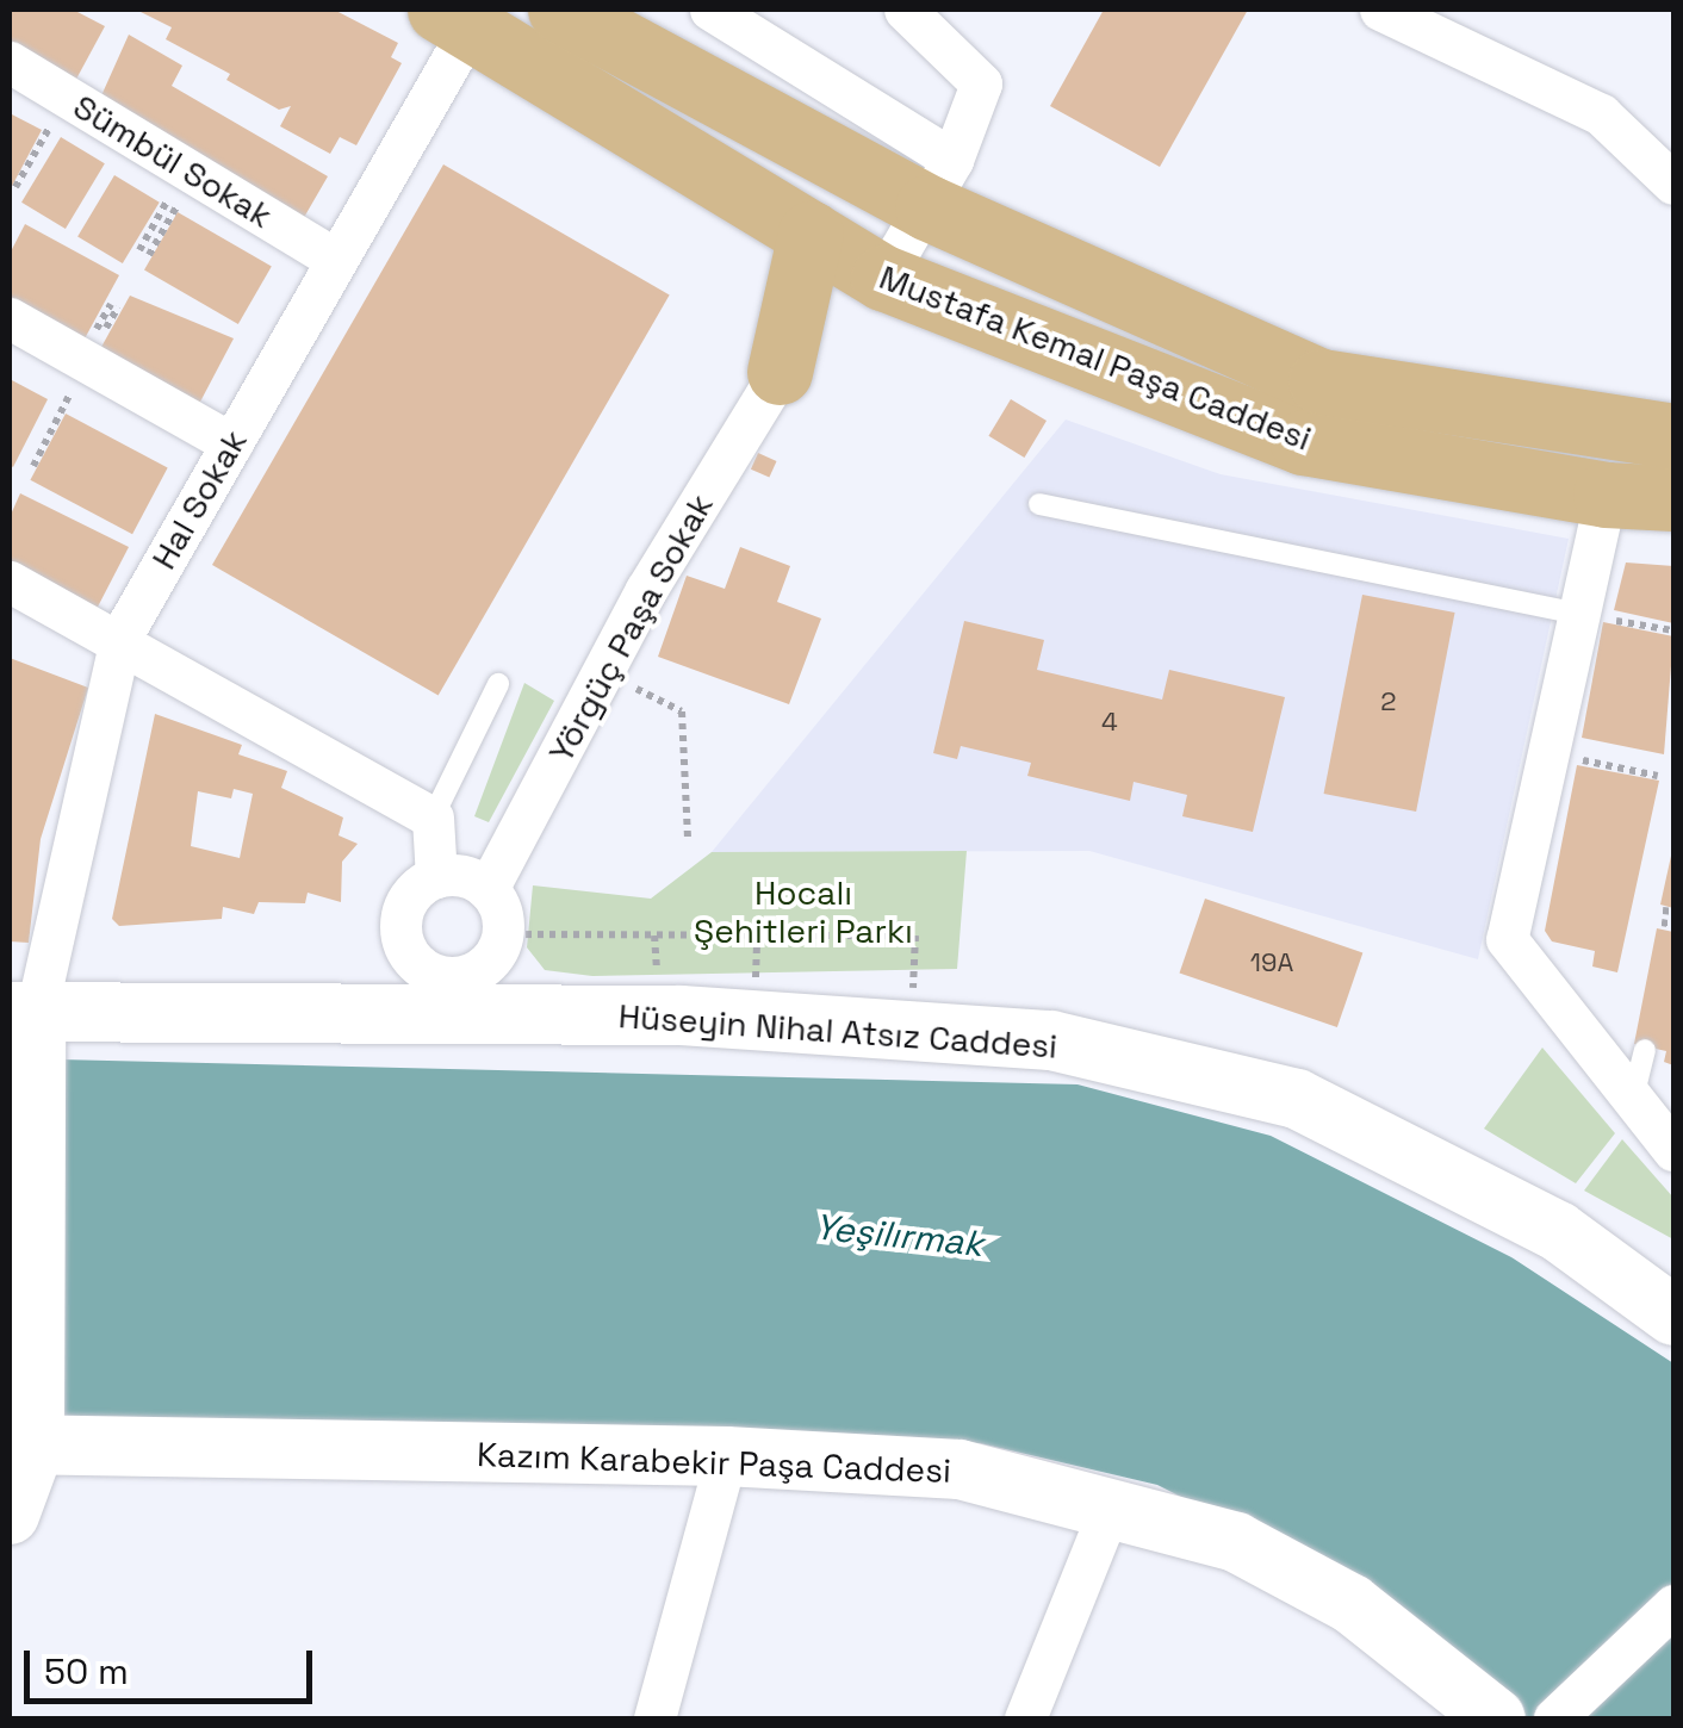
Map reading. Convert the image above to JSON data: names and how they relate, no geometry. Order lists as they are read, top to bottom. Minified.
{"streets":{"main road":["Mustafa Kemal Paşa Caddesi"],"street":["Sümbül Sokak","Hal Sokak","Yörgüç Paşa Sokak","Hüseyin Nihal Atsız Caddesi","Kazım Karabekir Paşa Caddesi"]},"crossings":[["Sümbül Sokak","Hal Sokak"],["Mustafa Kemal Paşa Caddesi","Hal Sokak"],["Hal Sokak","Hüseyin Nihal Atsız Caddesi"],["Yörgüç Paşa Sokak","Hüseyin Nihal Atsız Caddesi"]],"water":["Yeşilırmak"],"parks":["Hocalı Şehitleri Parkı"],"house_numbers":["2","4","19A"],"scale_bar":"50 m"}
